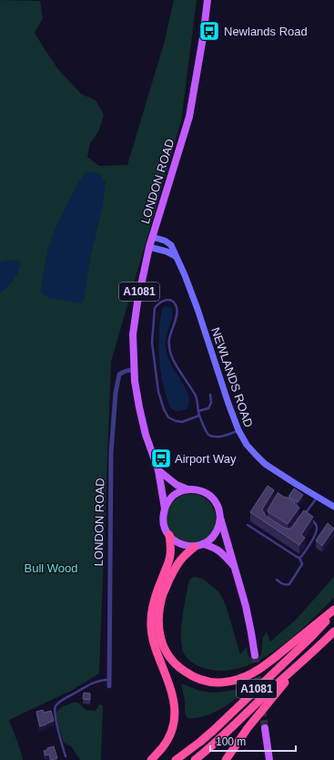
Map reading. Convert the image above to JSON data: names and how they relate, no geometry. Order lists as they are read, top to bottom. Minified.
{"streets":{"highway":["A1081"],"main road":["LONDON ROAD"],"street":["NEWLANDS ROAD"]},"crossings":[["LONDON ROAD","A1081"],["LONDON ROAD","NEWLANDS ROAD"]],"parks":["Bull Wood"],"places":{"bus stop":["Newlands Road","Airport Way"]},"scale_bar":"100 m"}
